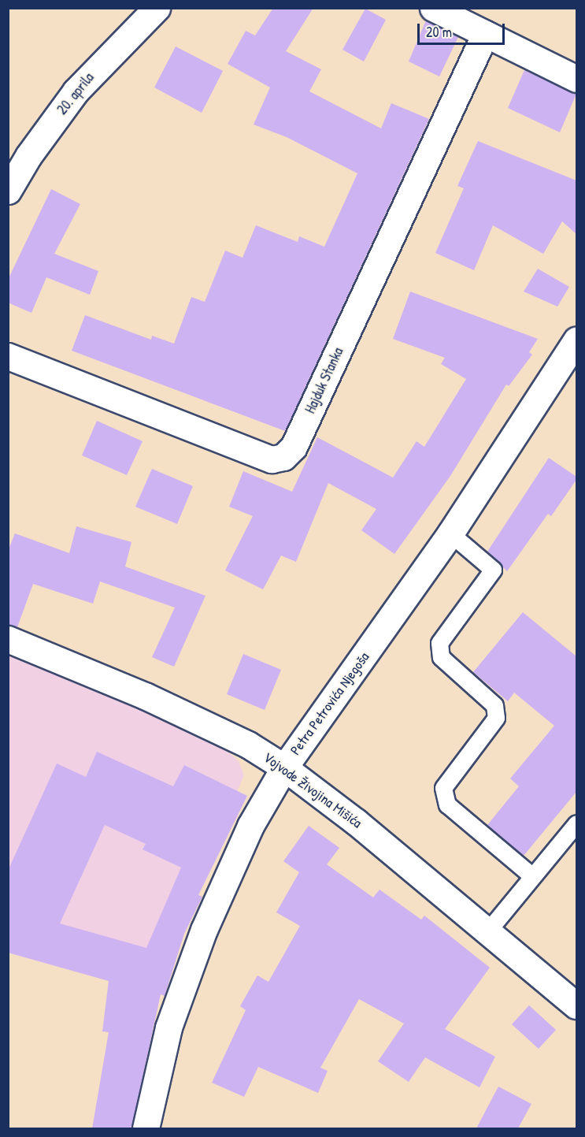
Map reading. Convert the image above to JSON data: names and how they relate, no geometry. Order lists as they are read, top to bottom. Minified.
{"streets":{"street":["20. aprila","Hajduk Stanka","Petra Petrovića Njegoša","Vojvode Živojina Mišića"]},"crossings":[["Petra Petrovića Njegoša","Vojvode Živojina Mišića"]],"scale_bar":"20 m"}
